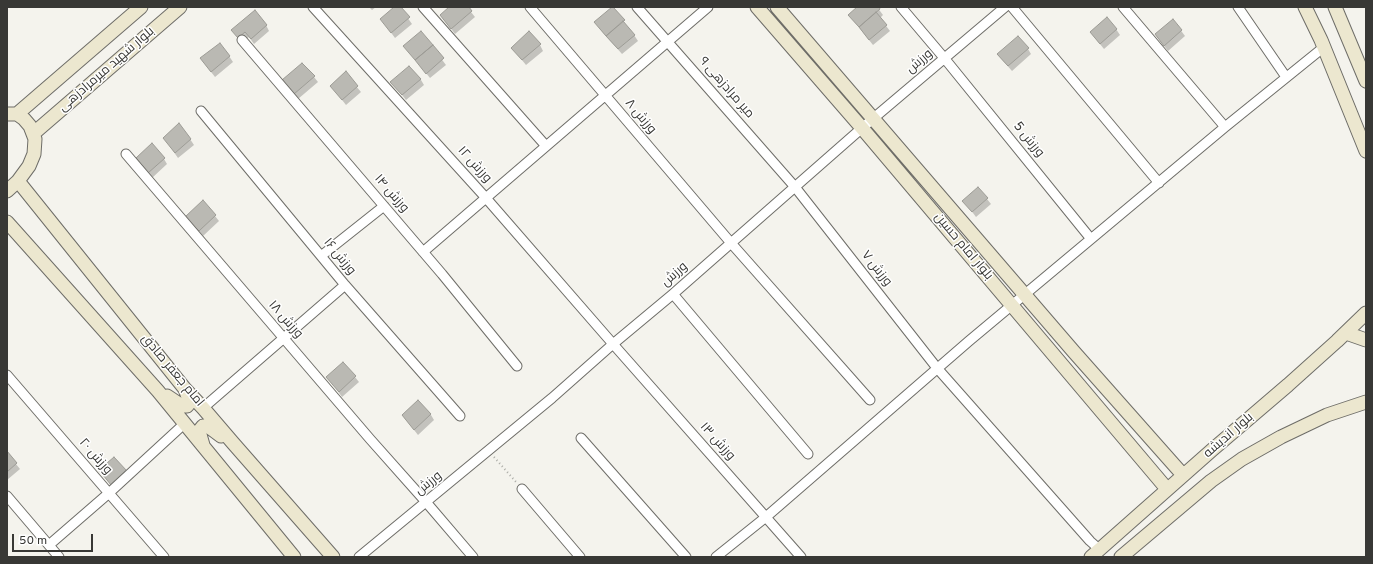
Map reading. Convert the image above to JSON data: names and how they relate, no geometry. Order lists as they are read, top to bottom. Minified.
{"streets":{"street":["ورزش","بلوار شهید میرمرادزهی","میر مرادزهی ۹","ورزش ۸","ورزش 5","ورزش ۱۲","ورزش ۱۴","بلوار امام حسین","ورزش ۱۶","ورزش ۷","ورزش ۱۸","امام جعفر صادق","بلوار اندیشه","ورزش ۱۳","ورزش ۲۰"]},"crossings":[["ورزش","میر مرادزهی ۹"],["ورزش","ورزش ۸"],["ورزش","ورزش 5"],["ورزش","ورزش ۱۲"],["ورزش","بلوار امام حسین"],["ورزش","ورزش ۷"],["ورزش","ورزش ۱۸"],["ورزش","ورزش ۱۳"],["میر مرادزهی ۹","ورزش ۷"],["ورزش ۱۲","ورزش ۱۳"],["بلوار امام حسین","بلوار اندیشه"],["ورزش ۷","بلوار اندیشه"]],"scale_bar":"50 m"}
